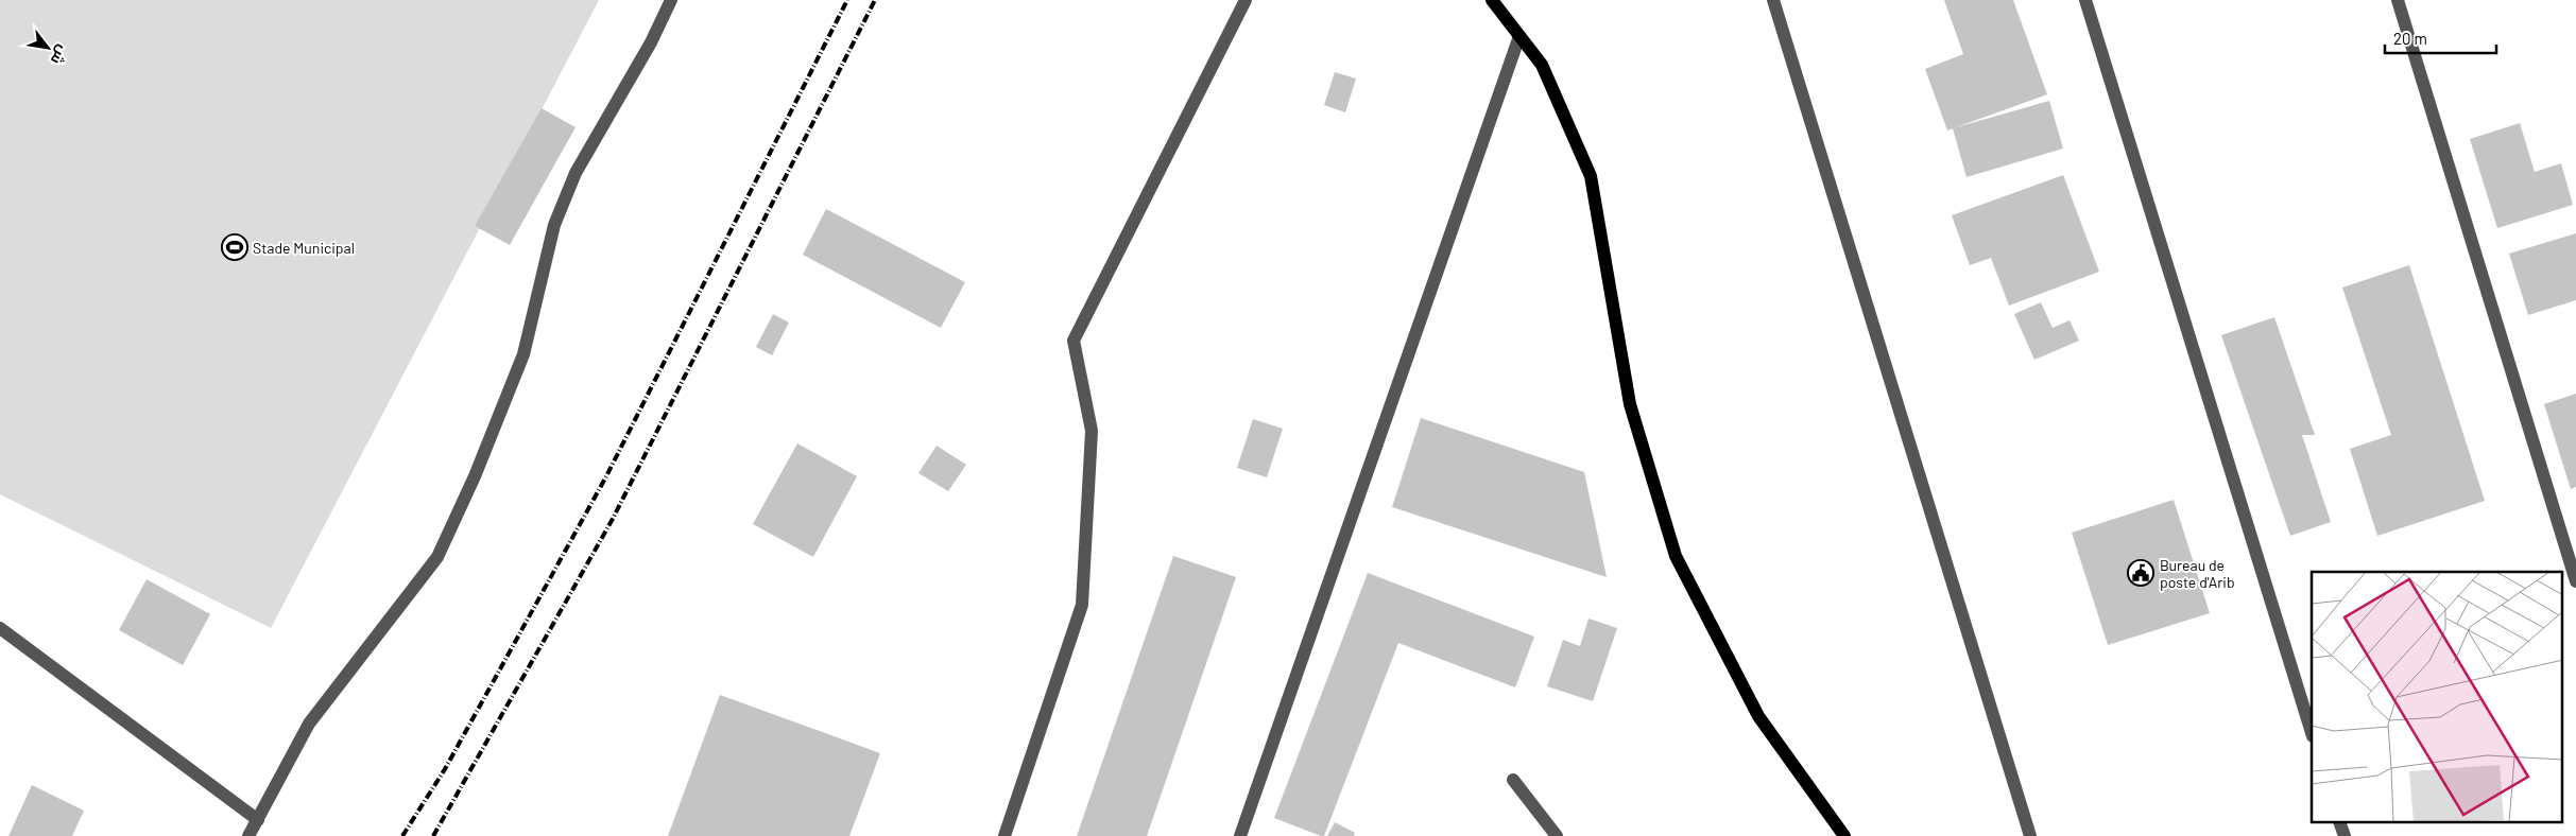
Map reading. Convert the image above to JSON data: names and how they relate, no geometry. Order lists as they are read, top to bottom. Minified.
{"places":{"sports":["Stade Municipal"],"public building":["Bureau de poste d'Arib"]},"scale_bar":"20 m","north":"bottom right"}
